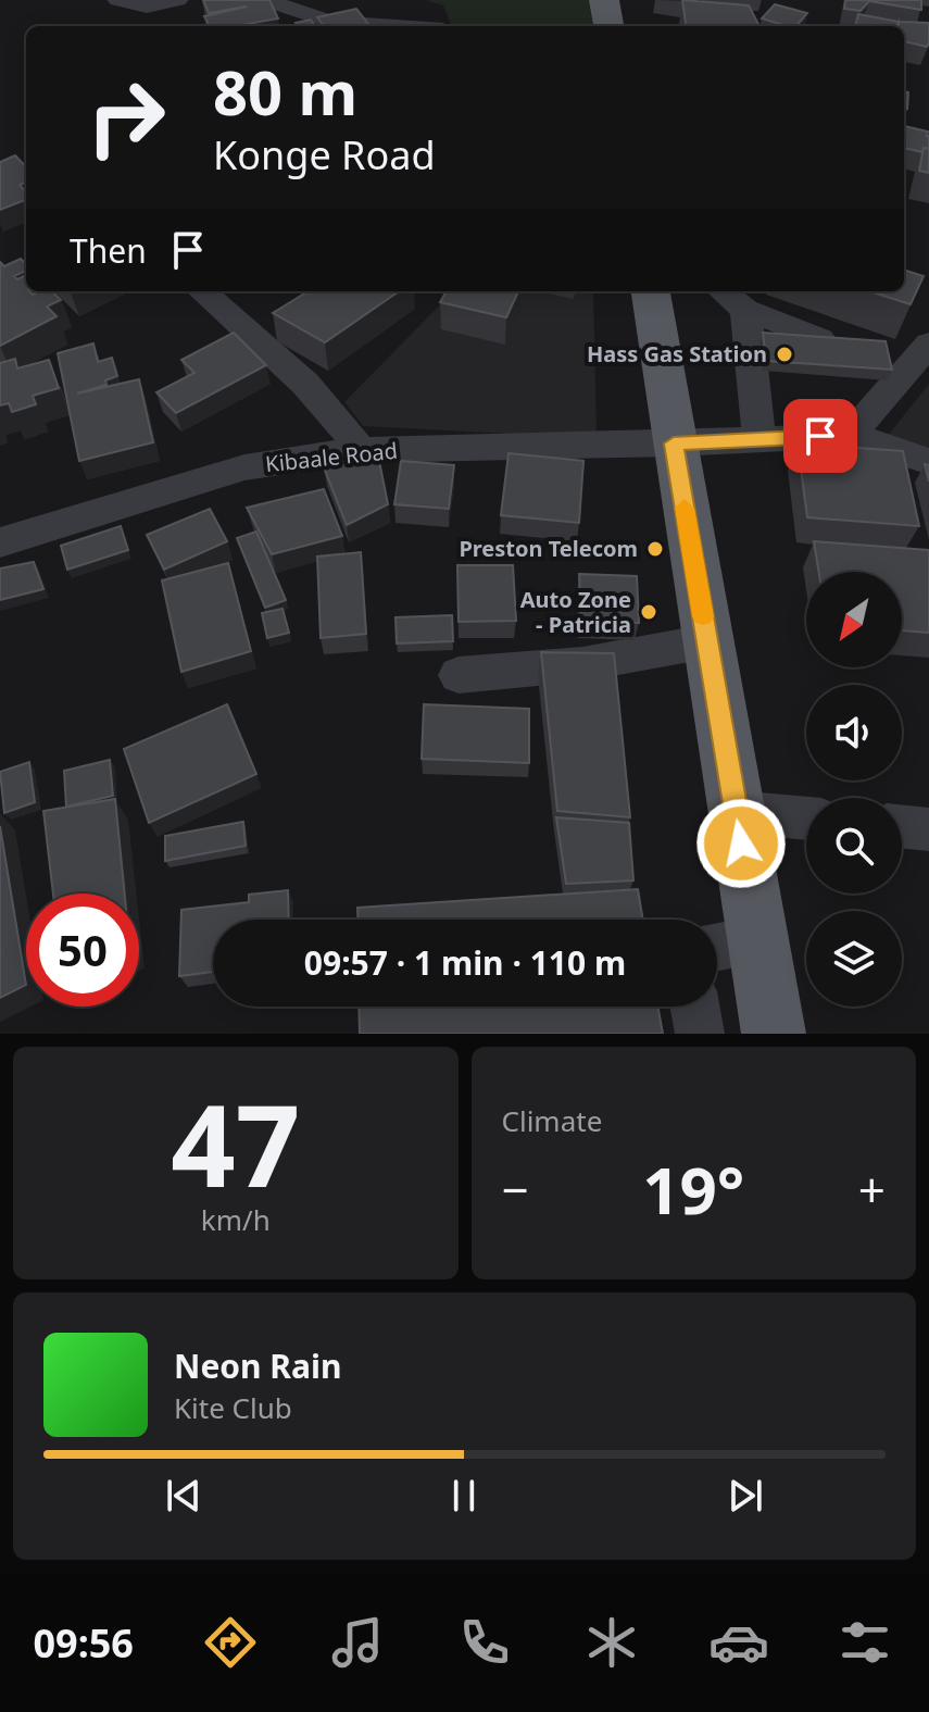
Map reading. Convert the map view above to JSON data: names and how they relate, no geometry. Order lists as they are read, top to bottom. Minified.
{"streets":{"street":["Kibaale Road"]},"places":["Hass Gas Station","Preston Telecom","Auto Zone - Patricia"],"north":"bottom left","page":{"turn":["80 m","Konge Road"],"then":"Then","limit":"50","trip":"09:57 · 1 min · 110 m","tile":[["47","km/h"],"Climate"],"heat":["−","19°","+"],"song":["Neon Rain","Kite Club"],"tabs":"09:56"}}
